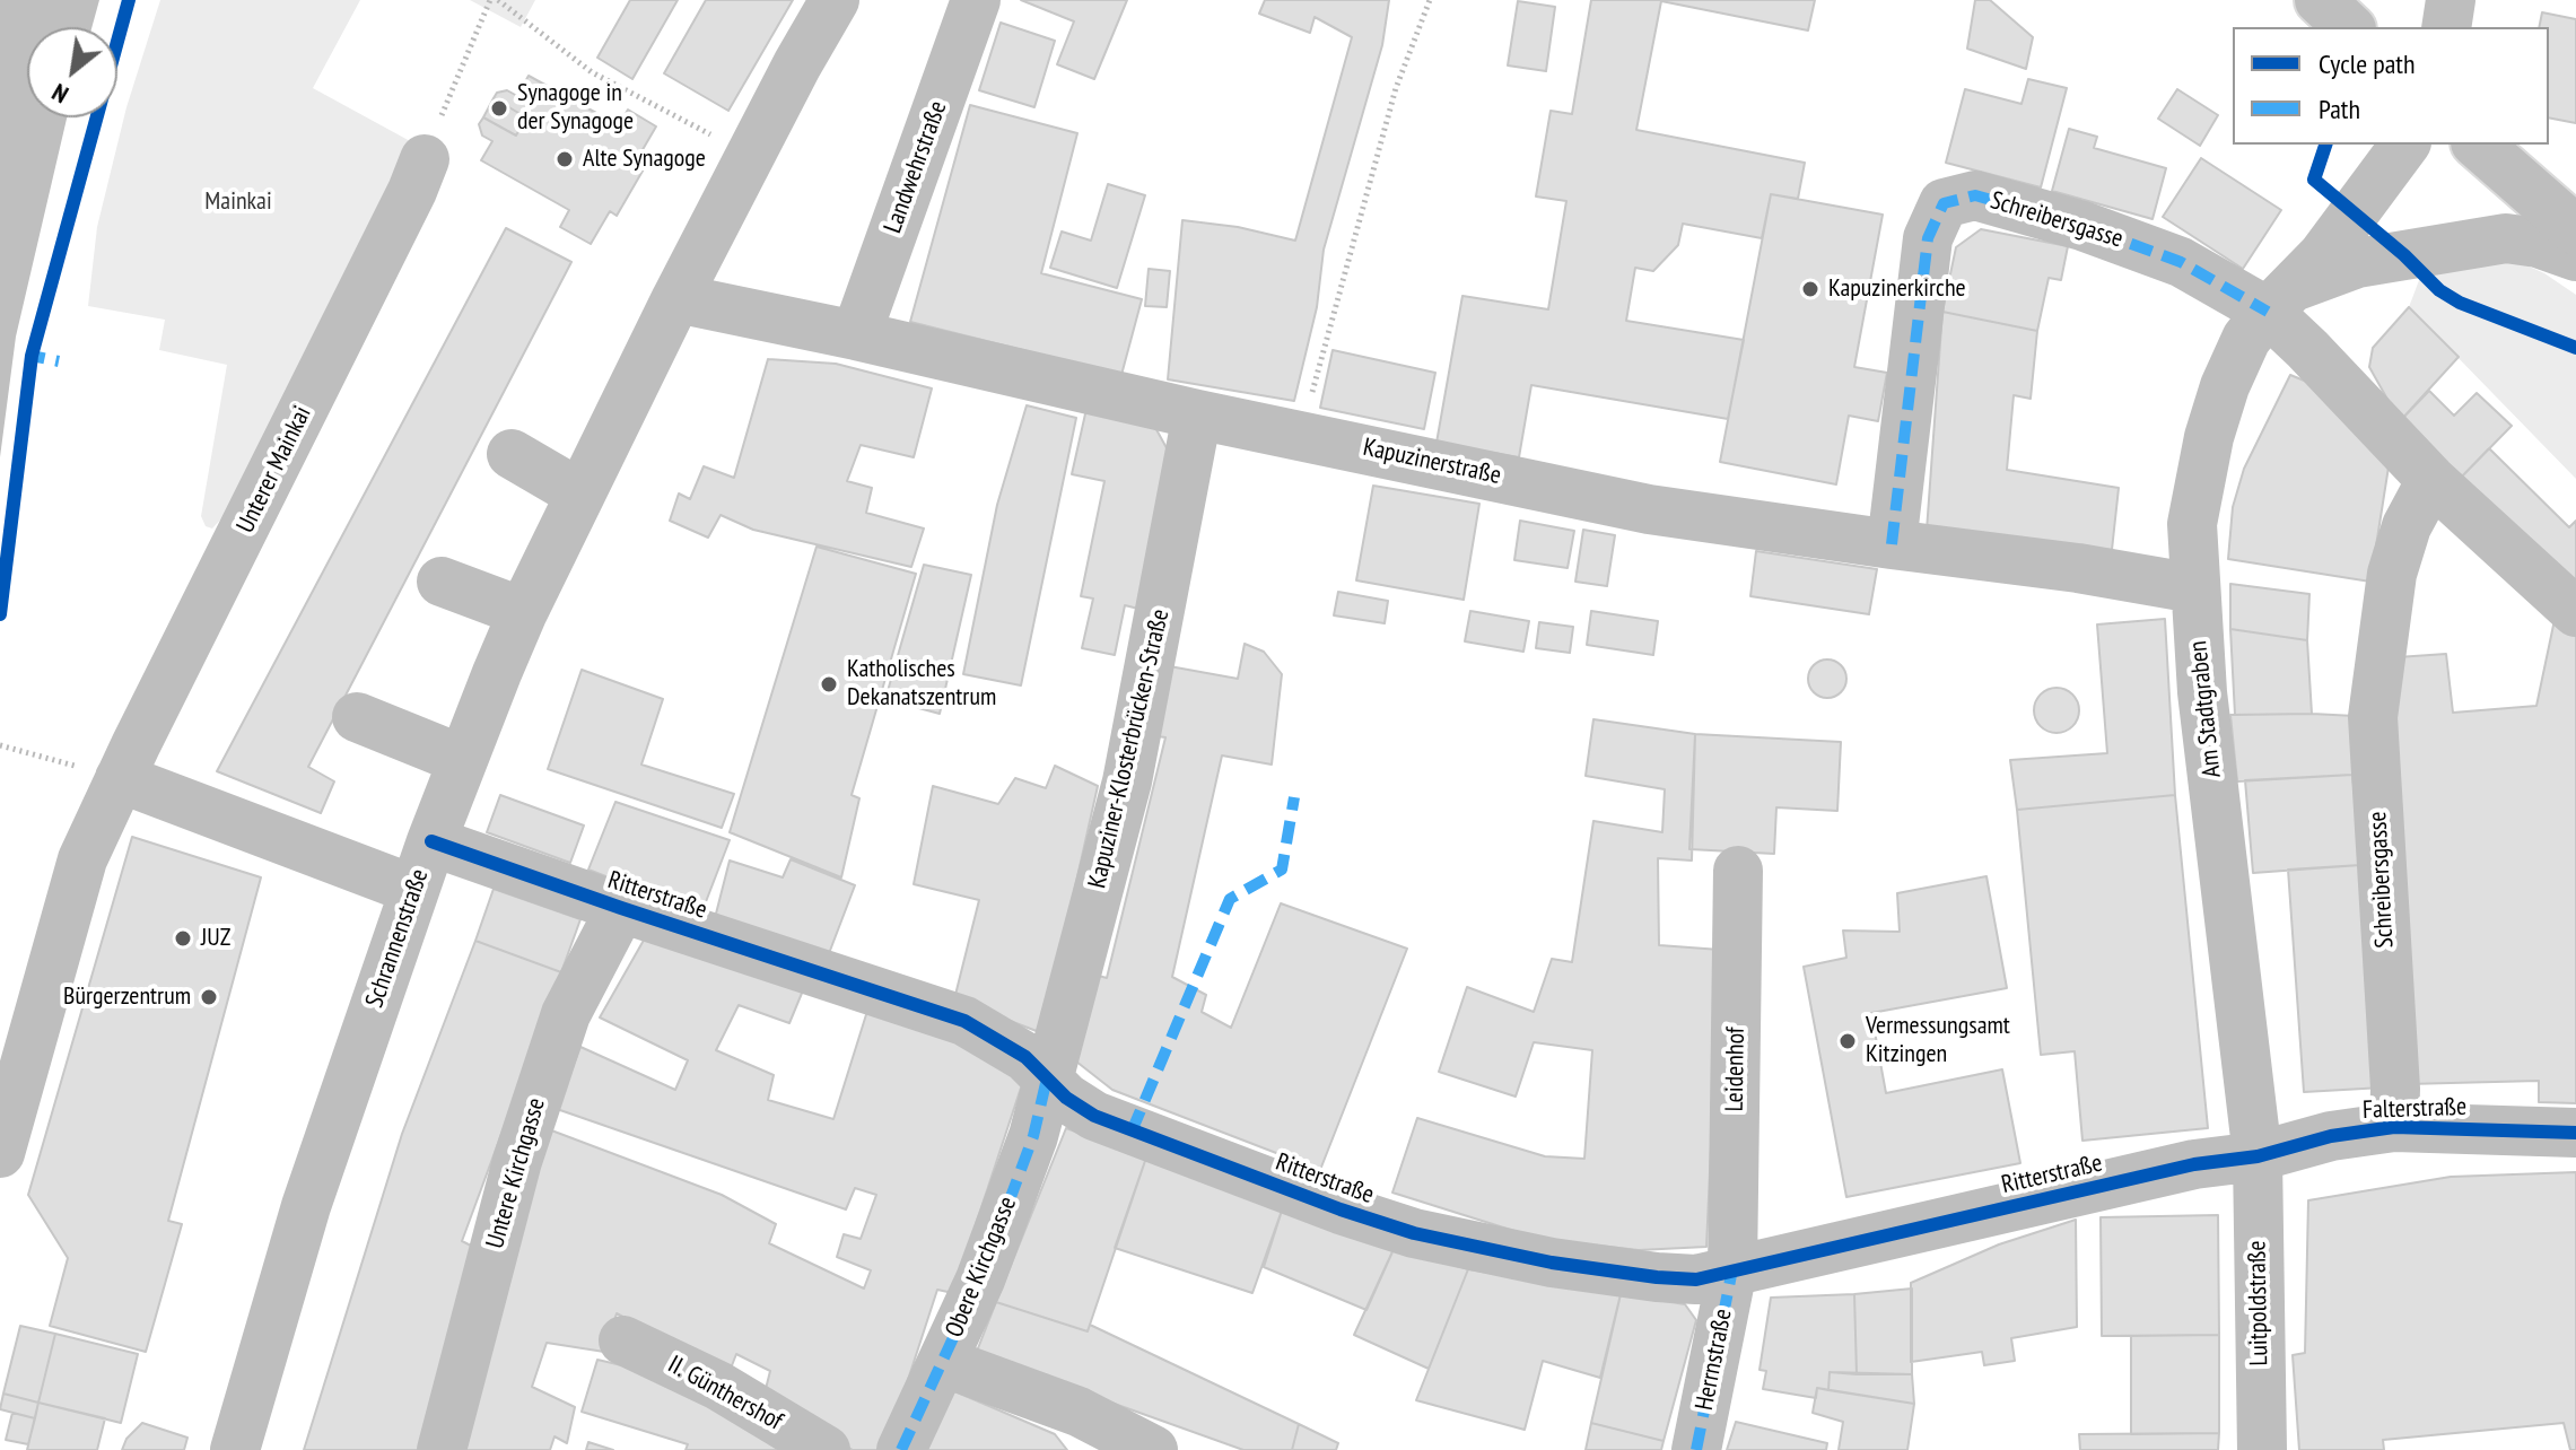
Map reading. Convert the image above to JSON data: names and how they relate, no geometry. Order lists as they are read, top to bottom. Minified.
{"streets":{"street":["Landwehrstraße","Schreibersgasse","Kapuzinerstraße","Unterer Mainkai","Am Stadtgraben","Kapuziner-Klosterbrücken-Straße","Ritterstraße","Schrannenstraße","Leidenhof","Falterstraße","Untere Kirchgasse","Obere Kirchgasse","Luitpoldstraße","Herrnstraße","II. Günthershof"]},"crossings":[["Landwehrstraße","Kapuzinerstraße"],["Schreibersgasse","Kapuzinerstraße"],["Schreibersgasse","Am Stadtgraben"],["Schreibersgasse","Falterstraße"],["Kapuzinerstraße","Am Stadtgraben"],["Kapuzinerstraße","Kapuziner-Klosterbrücken-Straße"],["Kapuzinerstraße","Schrannenstraße"],["Am Stadtgraben","Ritterstraße"],["Am Stadtgraben","Falterstraße"],["Am Stadtgraben","Luitpoldstraße"],["Kapuziner-Klosterbrücken-Straße","Ritterstraße"],["Kapuziner-Klosterbrücken-Straße","Obere Kirchgasse"],["Ritterstraße","Schrannenstraße"],["Ritterstraße","Leidenhof"],["Ritterstraße","Falterstraße"],["Ritterstraße","Untere Kirchgasse"],["Ritterstraße","Obere Kirchgasse"],["Ritterstraße","Luitpoldstraße"],["Ritterstraße","Herrnstraße"],["Leidenhof","Herrnstraße"],["Falterstraße","Luitpoldstraße"]],"parks":["Mainkai"],"places":["Synagoge in der Synagoge","Alte Synagoge","Kapuzinerkirche","Katholisches Dekanatszentrum","JUZ","Bürgerzentrum","Vermessungsamt Kitzingen"],"legend":["Cycle path","Path"],"north":"bottom left"}
